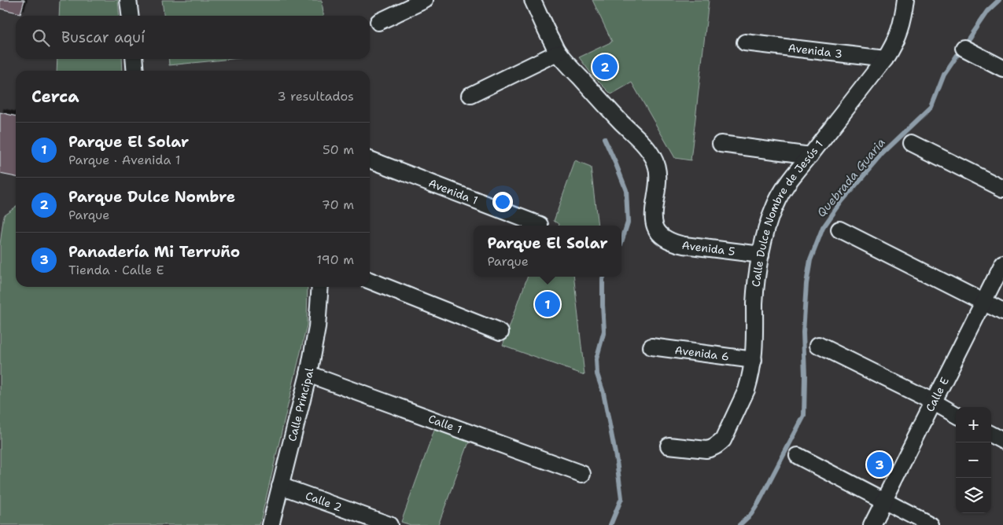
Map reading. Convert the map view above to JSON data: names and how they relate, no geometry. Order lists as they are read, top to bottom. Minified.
{"streets":{"street":["Avenida 3","Avenida 1","Calle Dulce Nombre de Jesús 1","Avenida 5","Avenida 6","Calle E","Calle Principal","Calle 1","Calle 2"]},"crossings":[["Avenida 3","Calle Dulce Nombre de Jesús 1"],["Calle Dulce Nombre de Jesús 1","Avenida 5"],["Calle Dulce Nombre de Jesús 1","Avenida 6"],["Calle Principal","Calle 1"],["Calle Principal","Calle 2"]],"water":["Quebrada Guaria"],"page":{"search":"Buscar aquí","pins":["2","1","3"],"heading":["Cerca","3 resultados"],"list":[{"mark":"1","name":"Parque El Solar","note":"Parque · Avenida 1","value":"50 m"},{"mark":"2","name":"Parque Dulce Nombre","note":"Parque","value":"70 m"},{"mark":"3","name":"Panadería Mi Terruño","note":"Tienda · Calle E","value":"190 m"}],"popup":["Parque El Solar","Parque"],"map_buttons":["+","−"]}}
